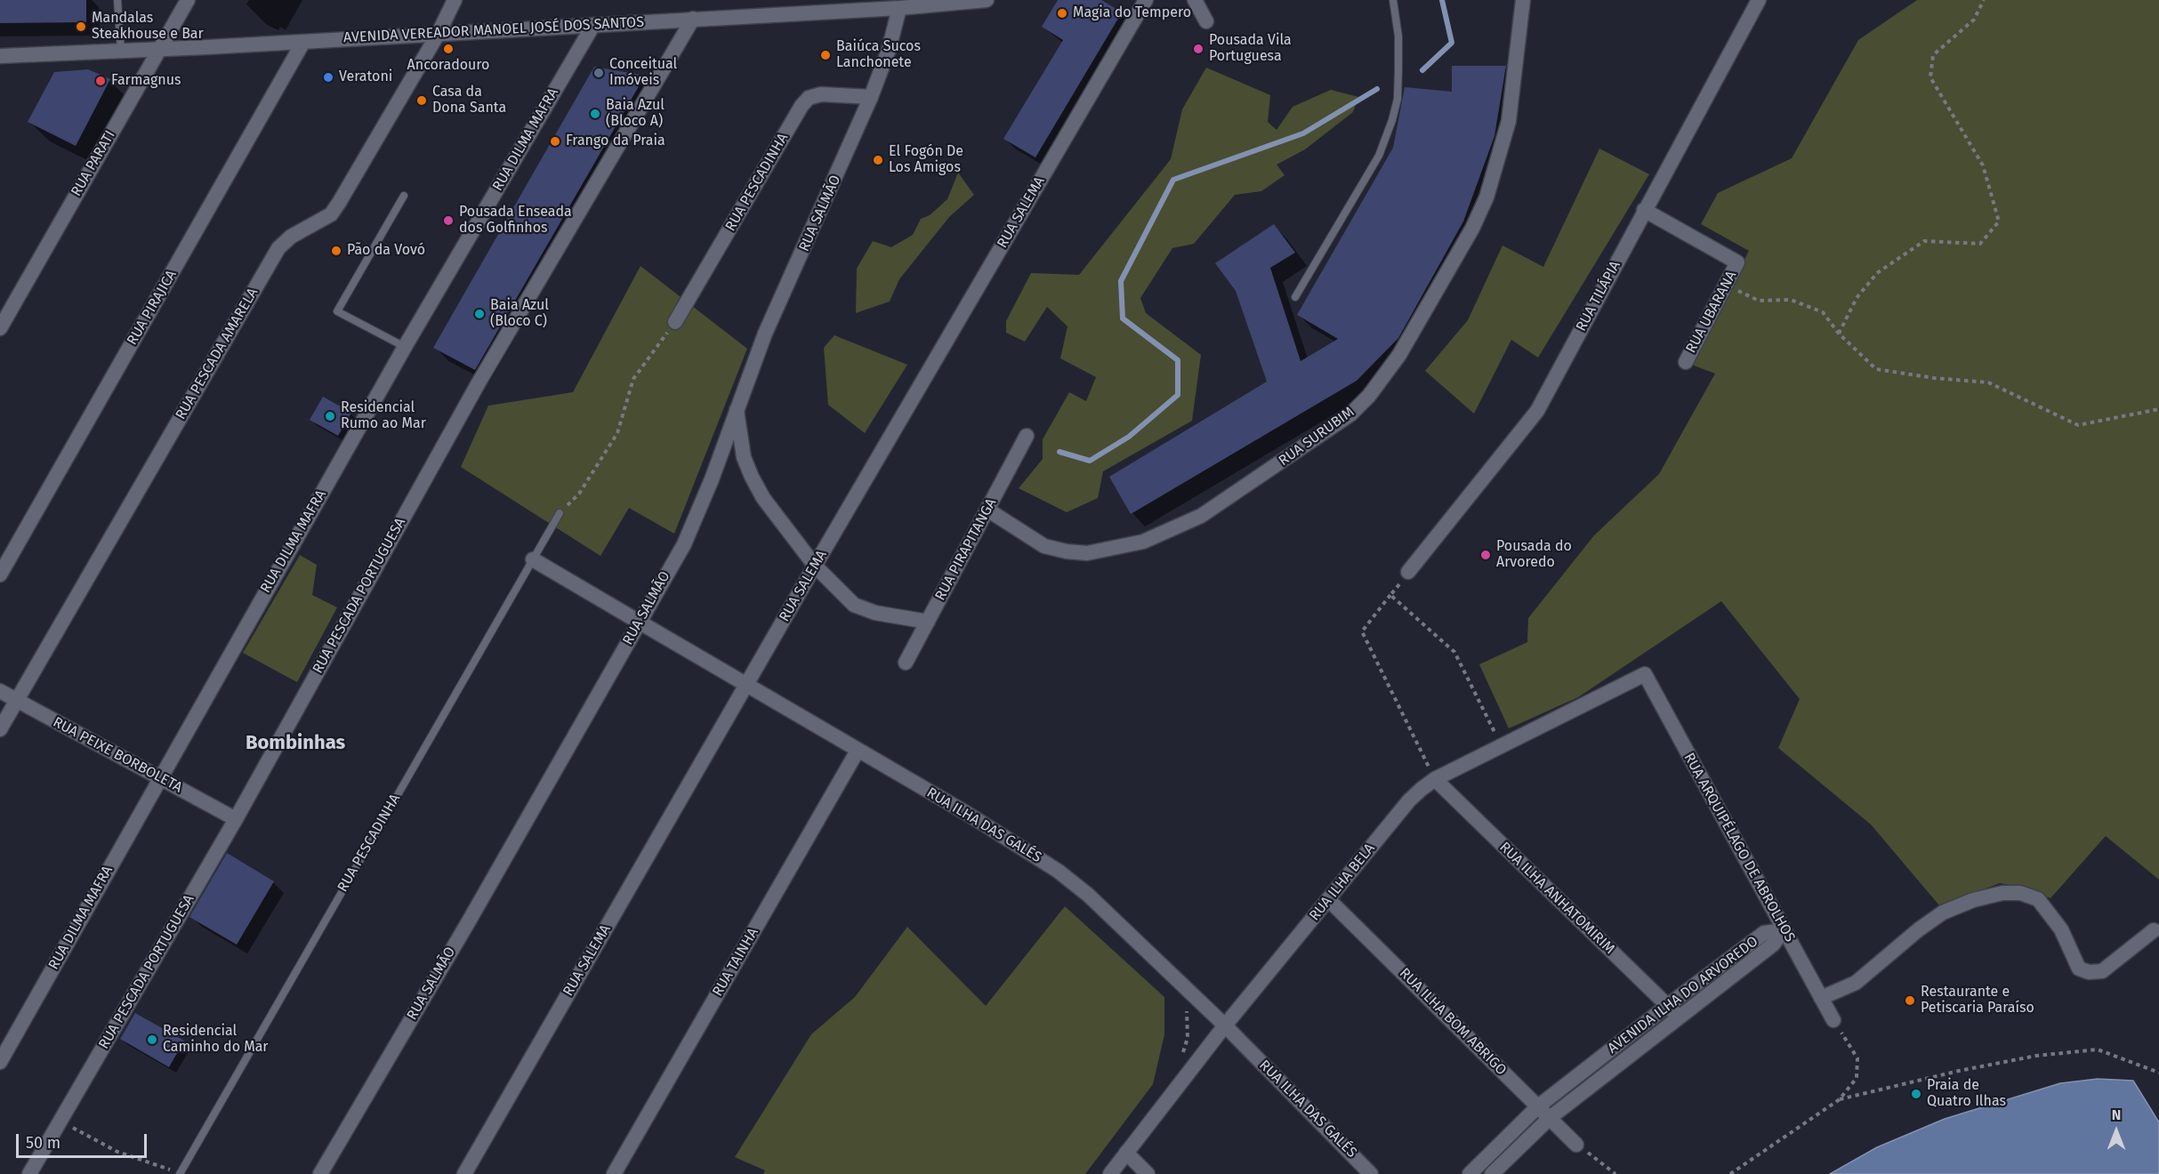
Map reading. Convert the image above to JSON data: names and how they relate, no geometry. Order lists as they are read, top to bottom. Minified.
{"streets":{"street":["AVENIDA VEREADOR MANOEL JOSÉ DOS SANTOS","RUA DILMA MAFRA","RUA PARATI","RUA PESCADINHA","RUA SALEMA","RUA SALMÃO","RUA TILÁPIA","RUA PIRAJICA","RUA UBARANA","RUA PESCADA AMARELA","RUA SURUBIM","RUA PIRAPITANGA","RUA PESCADA PORTUGUESA","RUA PEIXE BORBOLETA","RUA ILHA DAS GALÉS","RUA ARQUIPÉLAGO DE ABROLHOS","RUA ILHA BELA","RUA ILHA ANHATOMIRIM","RUA TAINHA","AVENIDA ILHA DO ARVOREDO","RUA ILHA BOM ABRIGO"]},"crossings":[["AVENIDA VEREADOR MANOEL JOSÉ DOS SANTOS","RUA DILMA MAFRA"],["AVENIDA VEREADOR MANOEL JOSÉ DOS SANTOS","RUA PARATI"],["AVENIDA VEREADOR MANOEL JOSÉ DOS SANTOS","RUA SALMÃO"],["AVENIDA VEREADOR MANOEL JOSÉ DOS SANTOS","RUA PIRAJICA"],["AVENIDA VEREADOR MANOEL JOSÉ DOS SANTOS","RUA PESCADA AMARELA"],["AVENIDA VEREADOR MANOEL JOSÉ DOS SANTOS","RUA PESCADA PORTUGUESA"],["RUA DILMA MAFRA","RUA PEIXE BORBOLETA"],["RUA PESCADINHA","RUA SALMÃO"],["RUA PESCADINHA","RUA ILHA DAS GALÉS"],["RUA SALEMA","RUA ILHA DAS GALÉS"],["RUA SALMÃO","RUA ILHA DAS GALÉS"],["RUA TILÁPIA","RUA UBARANA"],["RUA PESCADA AMARELA","RUA PEIXE BORBOLETA"],["RUA SURUBIM","RUA PIRAPITANGA"],["RUA PESCADA PORTUGUESA","RUA PEIXE BORBOLETA"],["RUA ILHA DAS GALÉS","RUA ILHA BELA"],["RUA ILHA DAS GALÉS","RUA TAINHA"],["RUA ARQUIPÉLAGO DE ABROLHOS","RUA ILHA BELA"],["RUA ARQUIPÉLAGO DE ABROLHOS","AVENIDA ILHA DO ARVOREDO"],["RUA ILHA BELA","RUA ILHA ANHATOMIRIM"],["RUA ILHA BELA","RUA ILHA BOM ABRIGO"],["RUA ILHA ANHATOMIRIM","AVENIDA ILHA DO ARVOREDO"],["AVENIDA ILHA DO ARVOREDO","RUA ILHA BOM ABRIGO"]],"districts":["Bombinhas"],"places":["Magia do Tempero","Mandalas Steakhouse e Bar","Ancoradouro","Pousada Vila Portuguesa","Baiúca Sucos Lanchonete","Conceitual Imóveis","Veratoni","Farmagnus","Casa da Dona Santa","Baia Azul (Bloco A)","Frango da Praia","El Fogón De Los Amigos","Pousada Enseada dos Golfinhos","Pão da Vovó","Baia Azul (Bloco C)","Residencial Rumo ao Mar","Pousada do Arvoredo","Restaurante e Petiscaria Paraíso","Residencial Caminho do Mar","Praia de Quatro Ilhas"],"scale_bar":"50 m","north":"top"}
